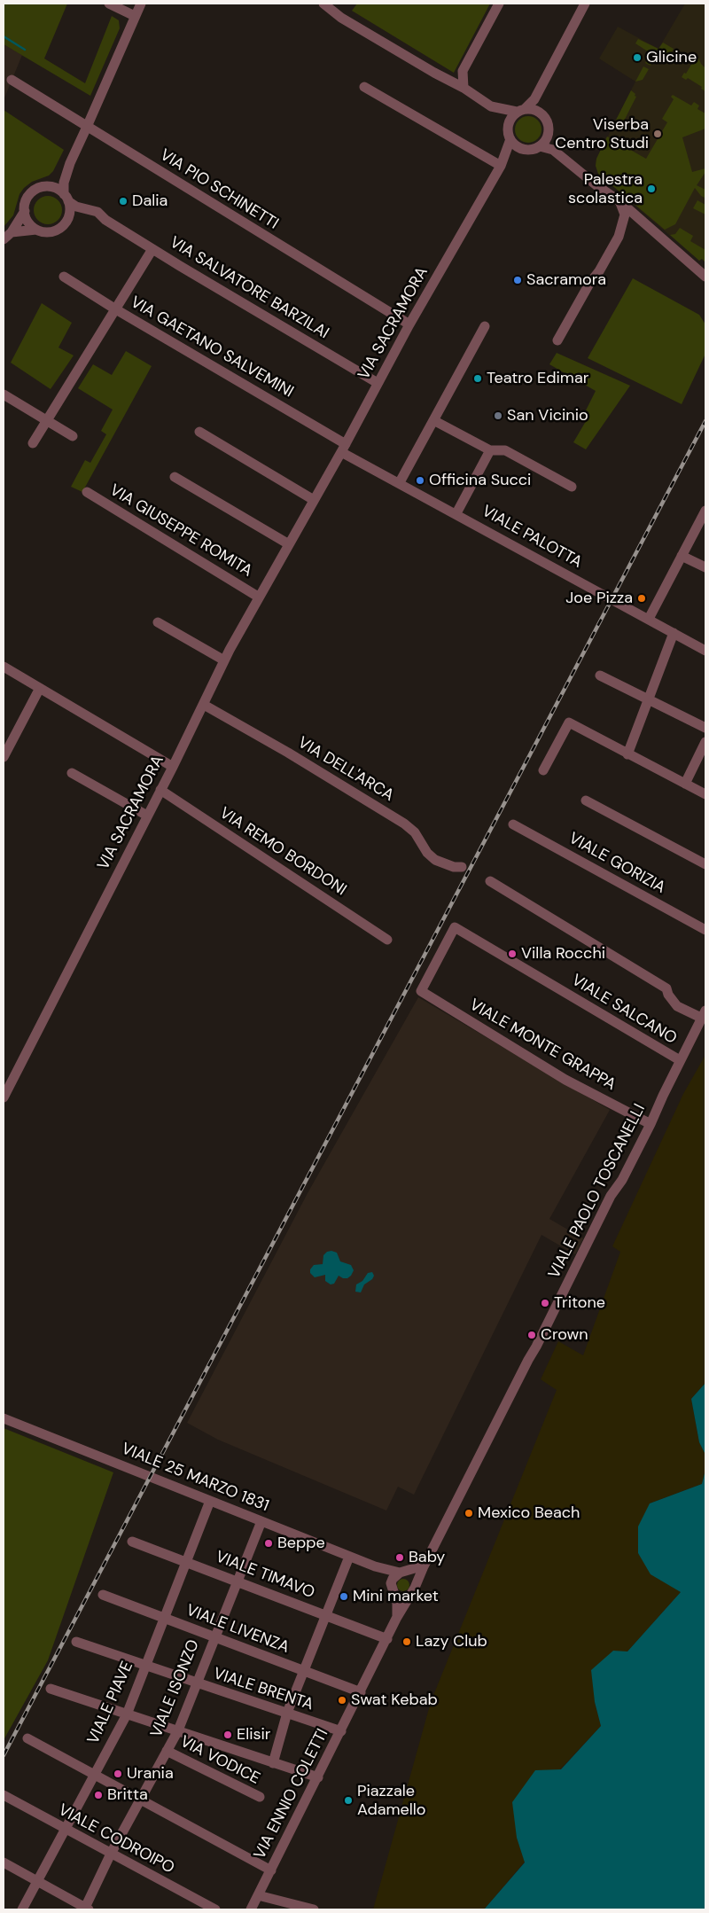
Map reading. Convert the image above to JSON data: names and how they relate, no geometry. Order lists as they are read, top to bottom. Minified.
{"streets":{"street":["VIA PIO SCHINETTI","VIA SALVATORE BARZILAI","VIA SACRAMORA","VIA GAETANO SALVEMINI","VIA GIUSEPPE ROMITA","VIALE PALOTTA","VIA DELL'ARCA","VIA REMO BORDONI","VIALE GORIZIA","VIALE SALCANO","VIALE MONTE GRAPPA","VIALE PAOLO TOSCANELLI","VIALE 25 MARZO 1831","VIALE TIMAVO","VIALE LIVENZA","VIALE ISONZO","VIALE BRENTA","VIALE PIAVE","VIA VODICE","VIA ENNIO COLETTI","VIALE CODROIPO"]},"crossings":[["VIA PIO SCHINETTI","VIA SACRAMORA"],["VIA SALVATORE BARZILAI","VIA SACRAMORA"],["VIA SACRAMORA","VIA GAETANO SALVEMINI"],["VIA SACRAMORA","VIA GIUSEPPE ROMITA"],["VIA SACRAMORA","VIALE PALOTTA"],["VIA SACRAMORA","VIA DELL'ARCA"],["VIA SACRAMORA","VIA REMO BORDONI"],["VIA GAETANO SALVEMINI","VIALE PALOTTA"],["VIALE SALCANO","VIALE MONTE GRAPPA"],["VIALE SALCANO","VIALE PAOLO TOSCANELLI"],["VIALE MONTE GRAPPA","VIALE PAOLO TOSCANELLI"],["VIALE PAOLO TOSCANELLI","VIALE 25 MARZO 1831"],["VIALE PAOLO TOSCANELLI","VIALE TIMAVO"],["VIALE PAOLO TOSCANELLI","VIALE LIVENZA"],["VIALE PAOLO TOSCANELLI","VIA ENNIO COLETTI"],["VIALE 25 MARZO 1831","VIALE ISONZO"],["VIALE 25 MARZO 1831","VIALE PIAVE"],["VIALE TIMAVO","VIALE ISONZO"],["VIALE TIMAVO","VIALE PIAVE"],["VIALE LIVENZA","VIALE ISONZO"],["VIALE LIVENZA","VIALE PIAVE"],["VIALE LIVENZA","VIA ENNIO COLETTI"],["VIALE ISONZO","VIALE BRENTA"],["VIALE ISONZO","VIA VODICE"],["VIALE ISONZO","VIALE CODROIPO"],["VIALE BRENTA","VIALE PIAVE"],["VIALE BRENTA","VIA ENNIO COLETTI"],["VIALE PIAVE","VIALE CODROIPO"]],"places":["Glicine","Viserba Centro Studi","Palestra scolastica","Dalia","Sacramora","Teatro Edimar","San Vicinio","Officina Succi","Joe Pizza","Villa Rocchi","Tritone","Crown","Mexico Beach","Beppe","Baby","Mini market","Lazy Club","Swat Kebab","Elisir","Urania","Britta","Piazzale Adamello"]}
